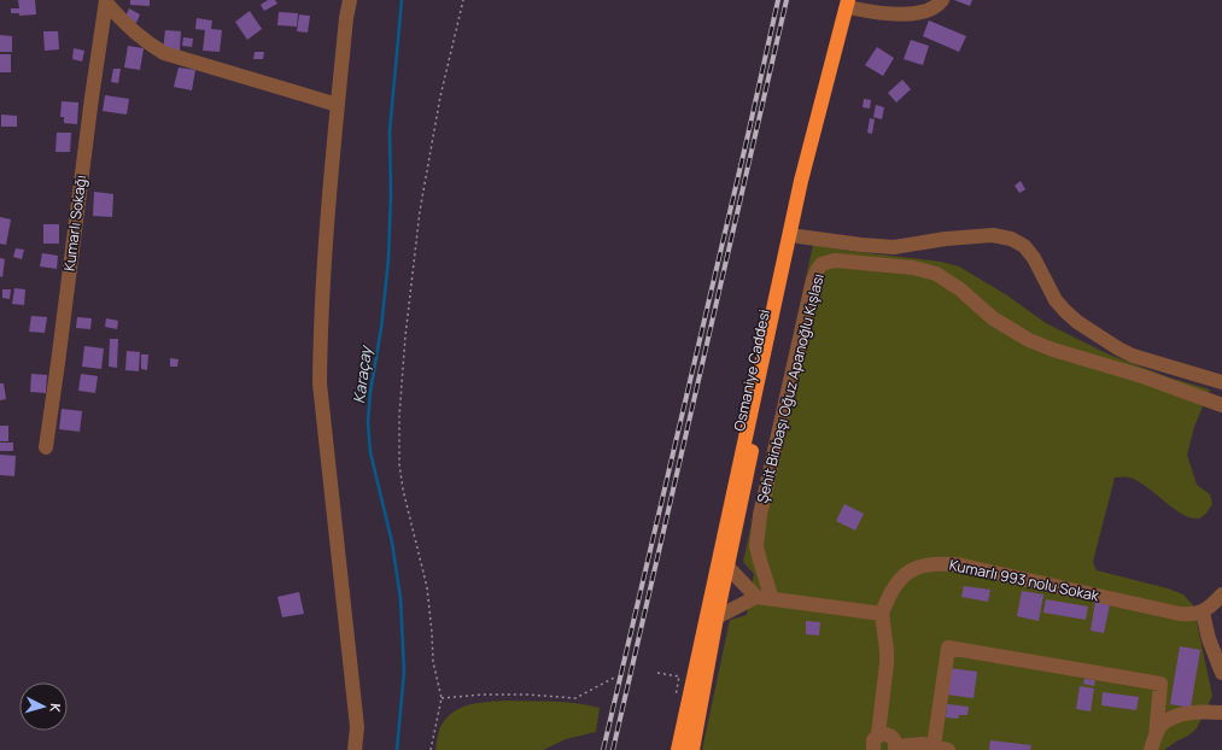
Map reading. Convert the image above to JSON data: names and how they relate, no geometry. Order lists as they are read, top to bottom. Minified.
{"streets":{"highway":["Osmaniye Caddesi"],"street":["Kumarlı Sokağı","Şehit Binbaşı Oğuz Apanoğlu Kışlası","Kumarlı 993 nolu Sokak"]},"water":["Karaçay"],"north":"right"}
